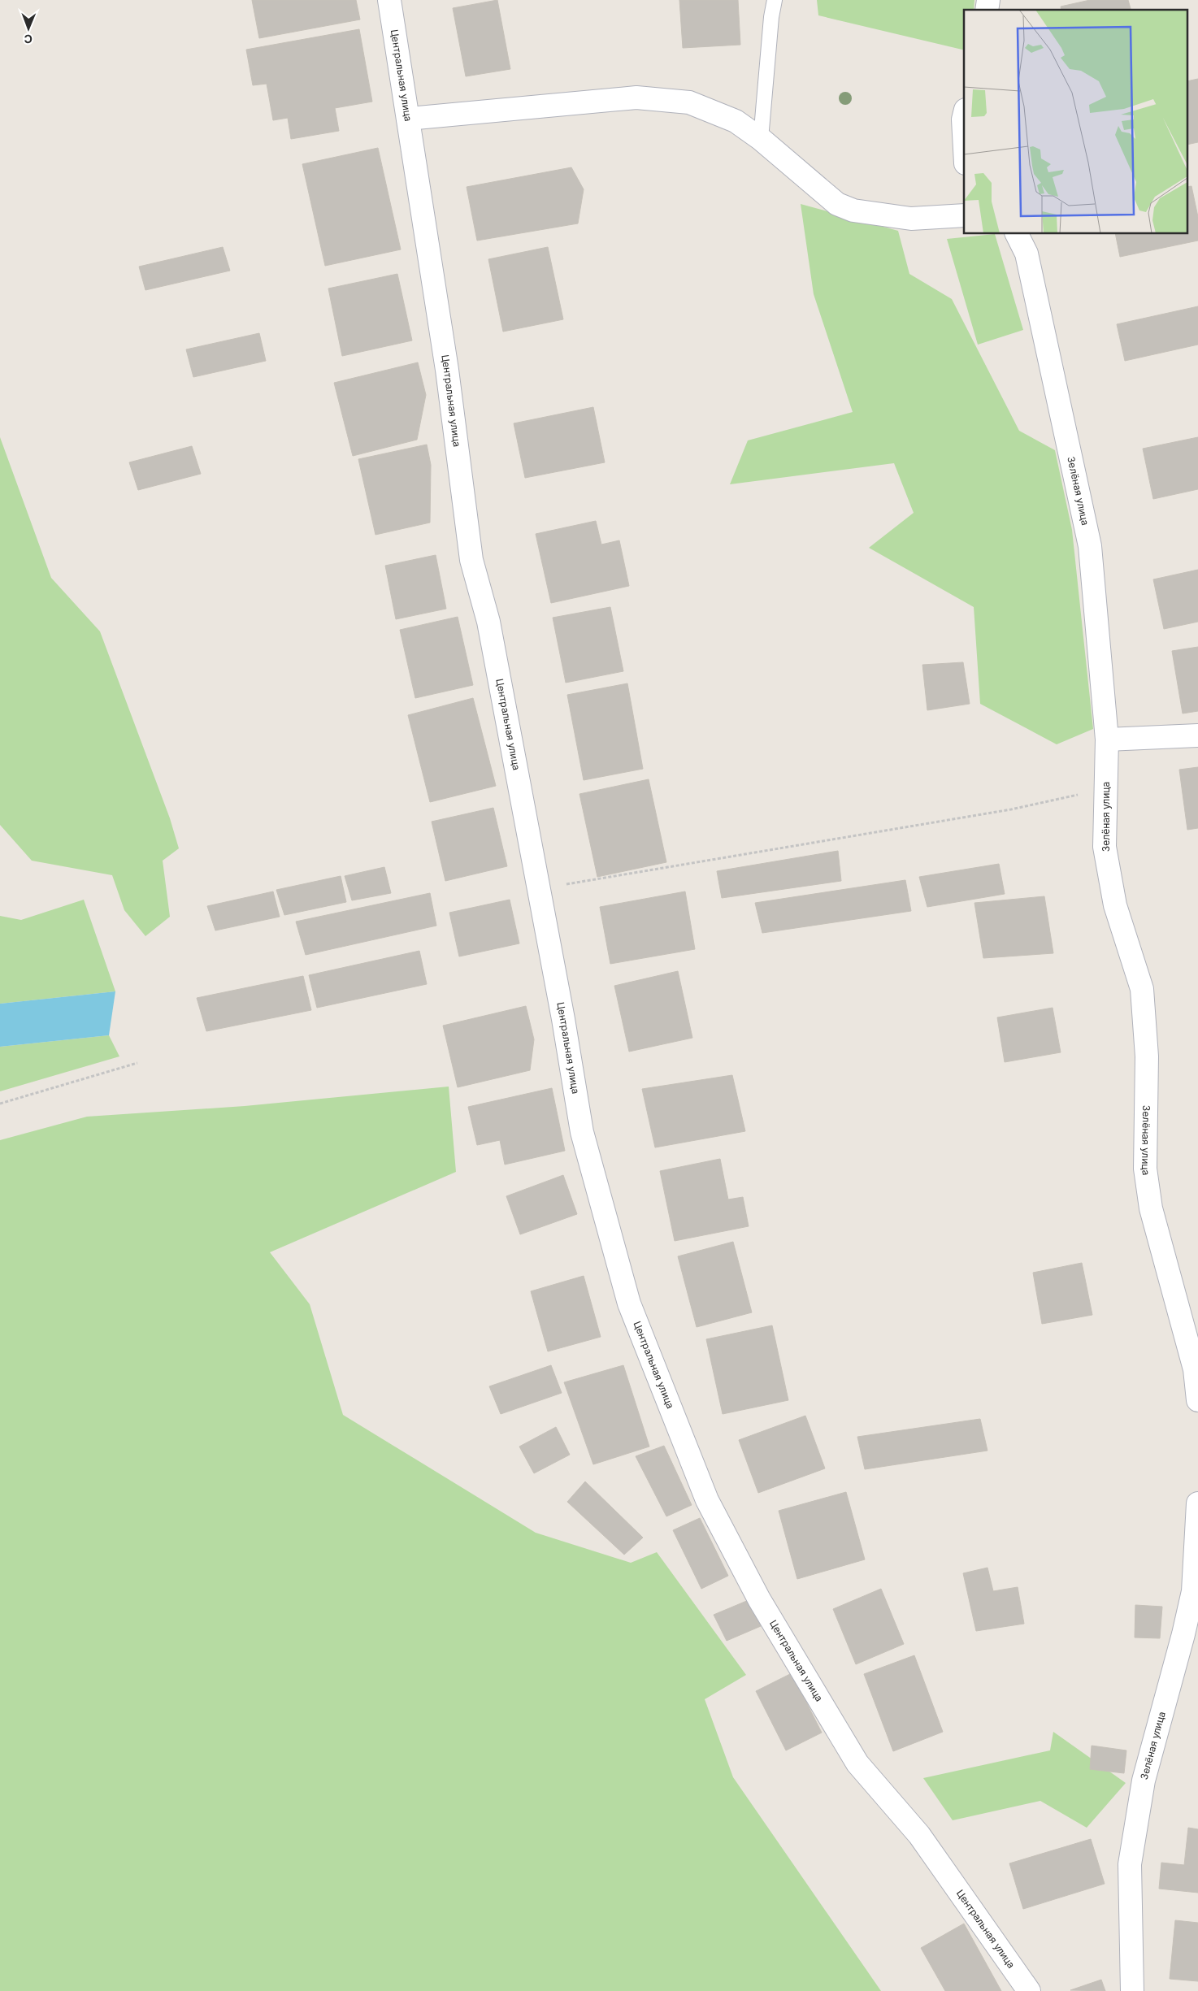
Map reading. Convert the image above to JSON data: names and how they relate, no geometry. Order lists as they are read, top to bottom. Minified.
{"streets":{"street":["Центральная улица","Зелёная улица"]},"north":"bottom"}
